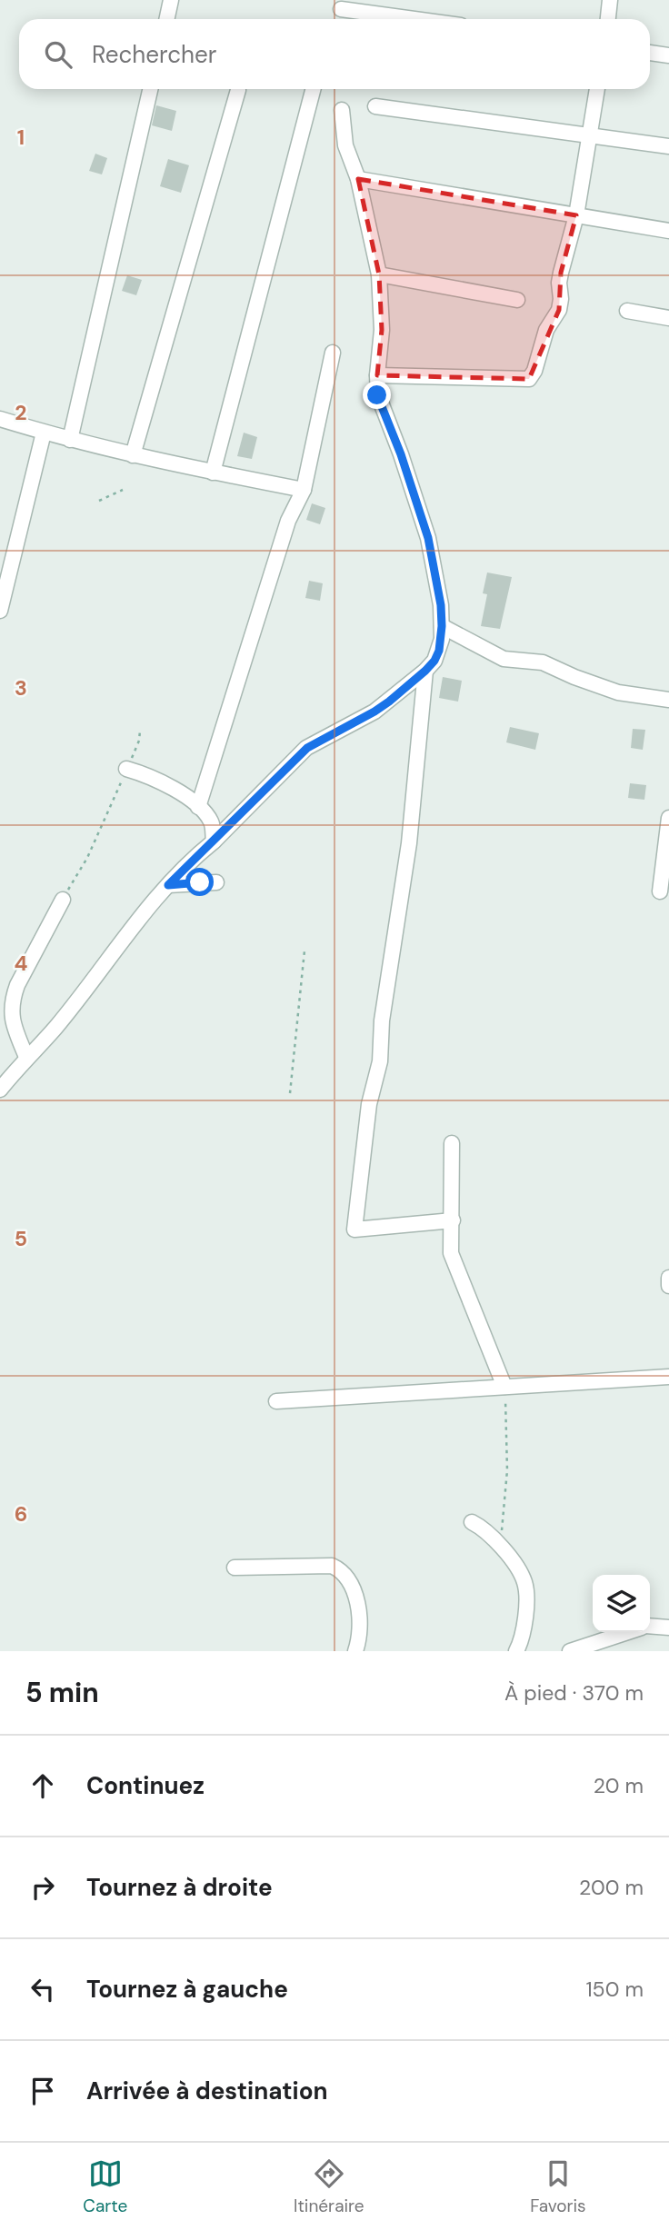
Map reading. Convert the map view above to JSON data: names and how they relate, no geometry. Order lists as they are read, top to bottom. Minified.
{"page":{"search":"Rechercher","heading":["5 min","À pied · 370 m"],"list":[["Continuez","20 m"],["Tournez à droite","200 m"],["Tournez à gauche","150 m"],"Arrivée à destination"],"nav":["Carte","Itinéraire","Favoris"]},"grid":{"rows":["1","2","3","4","5","6"]}}
